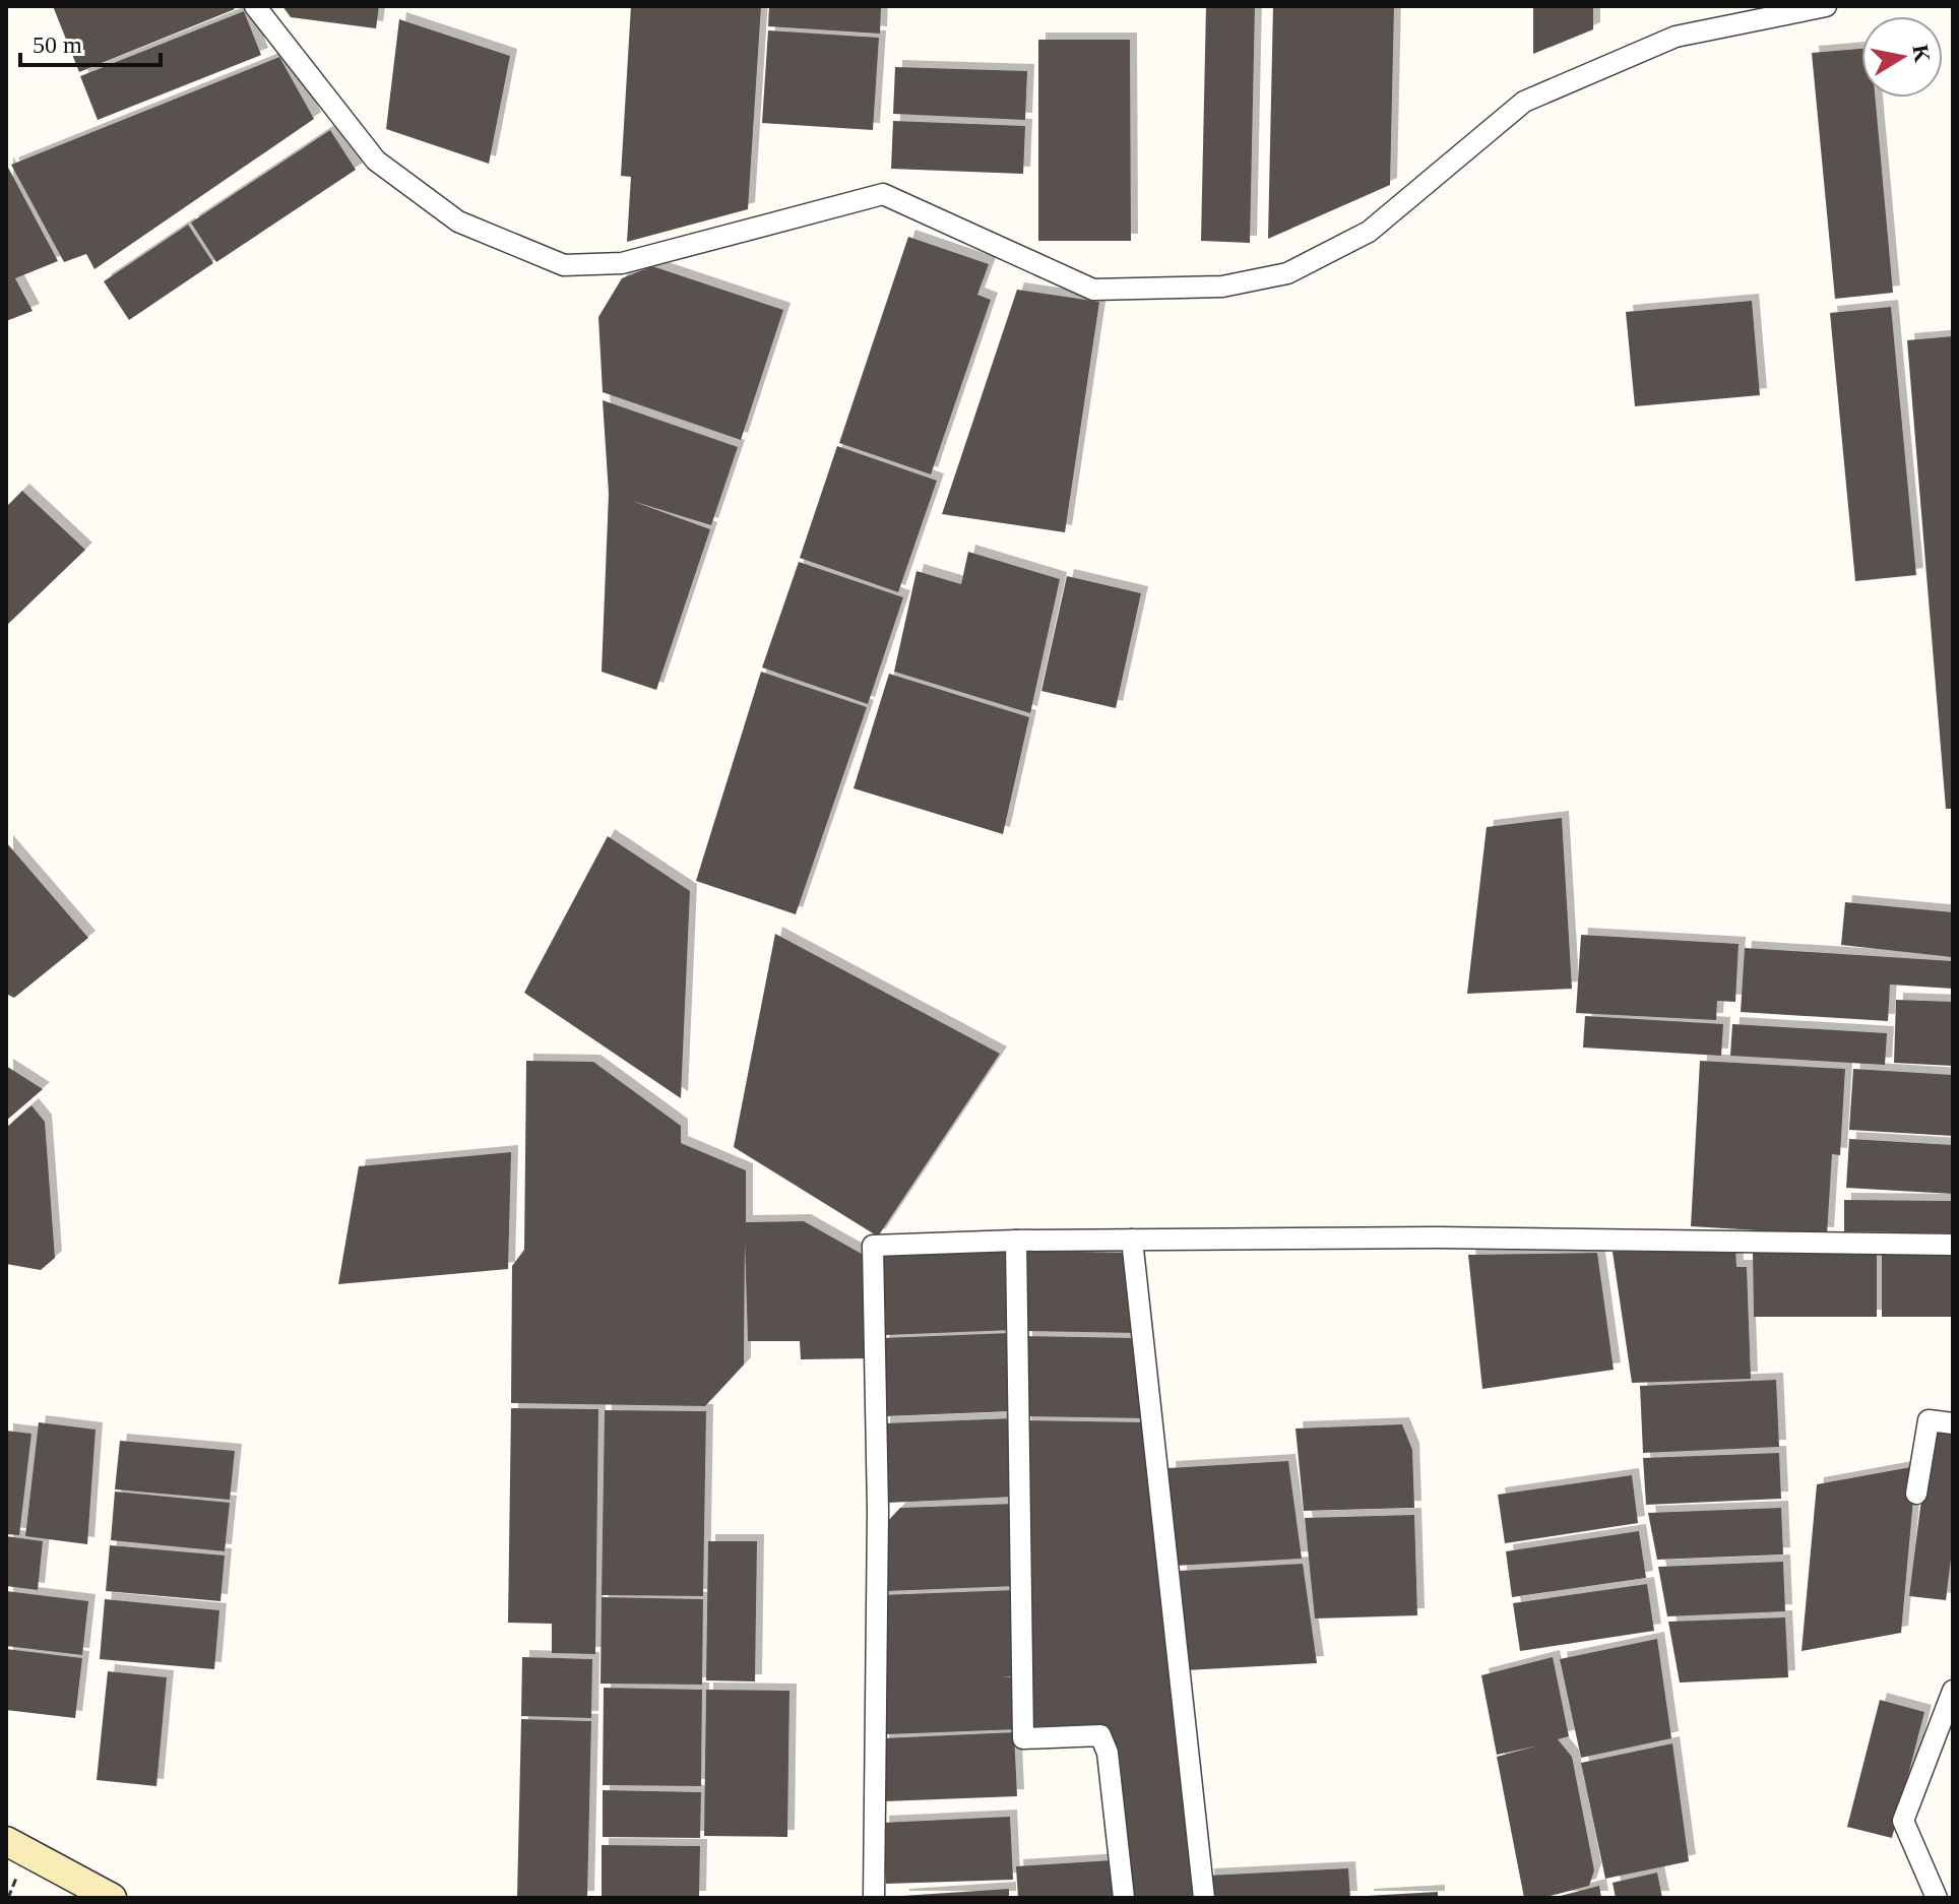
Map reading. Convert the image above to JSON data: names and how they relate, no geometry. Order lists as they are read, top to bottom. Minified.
{"scale_bar":"50 m","north":"right"}
